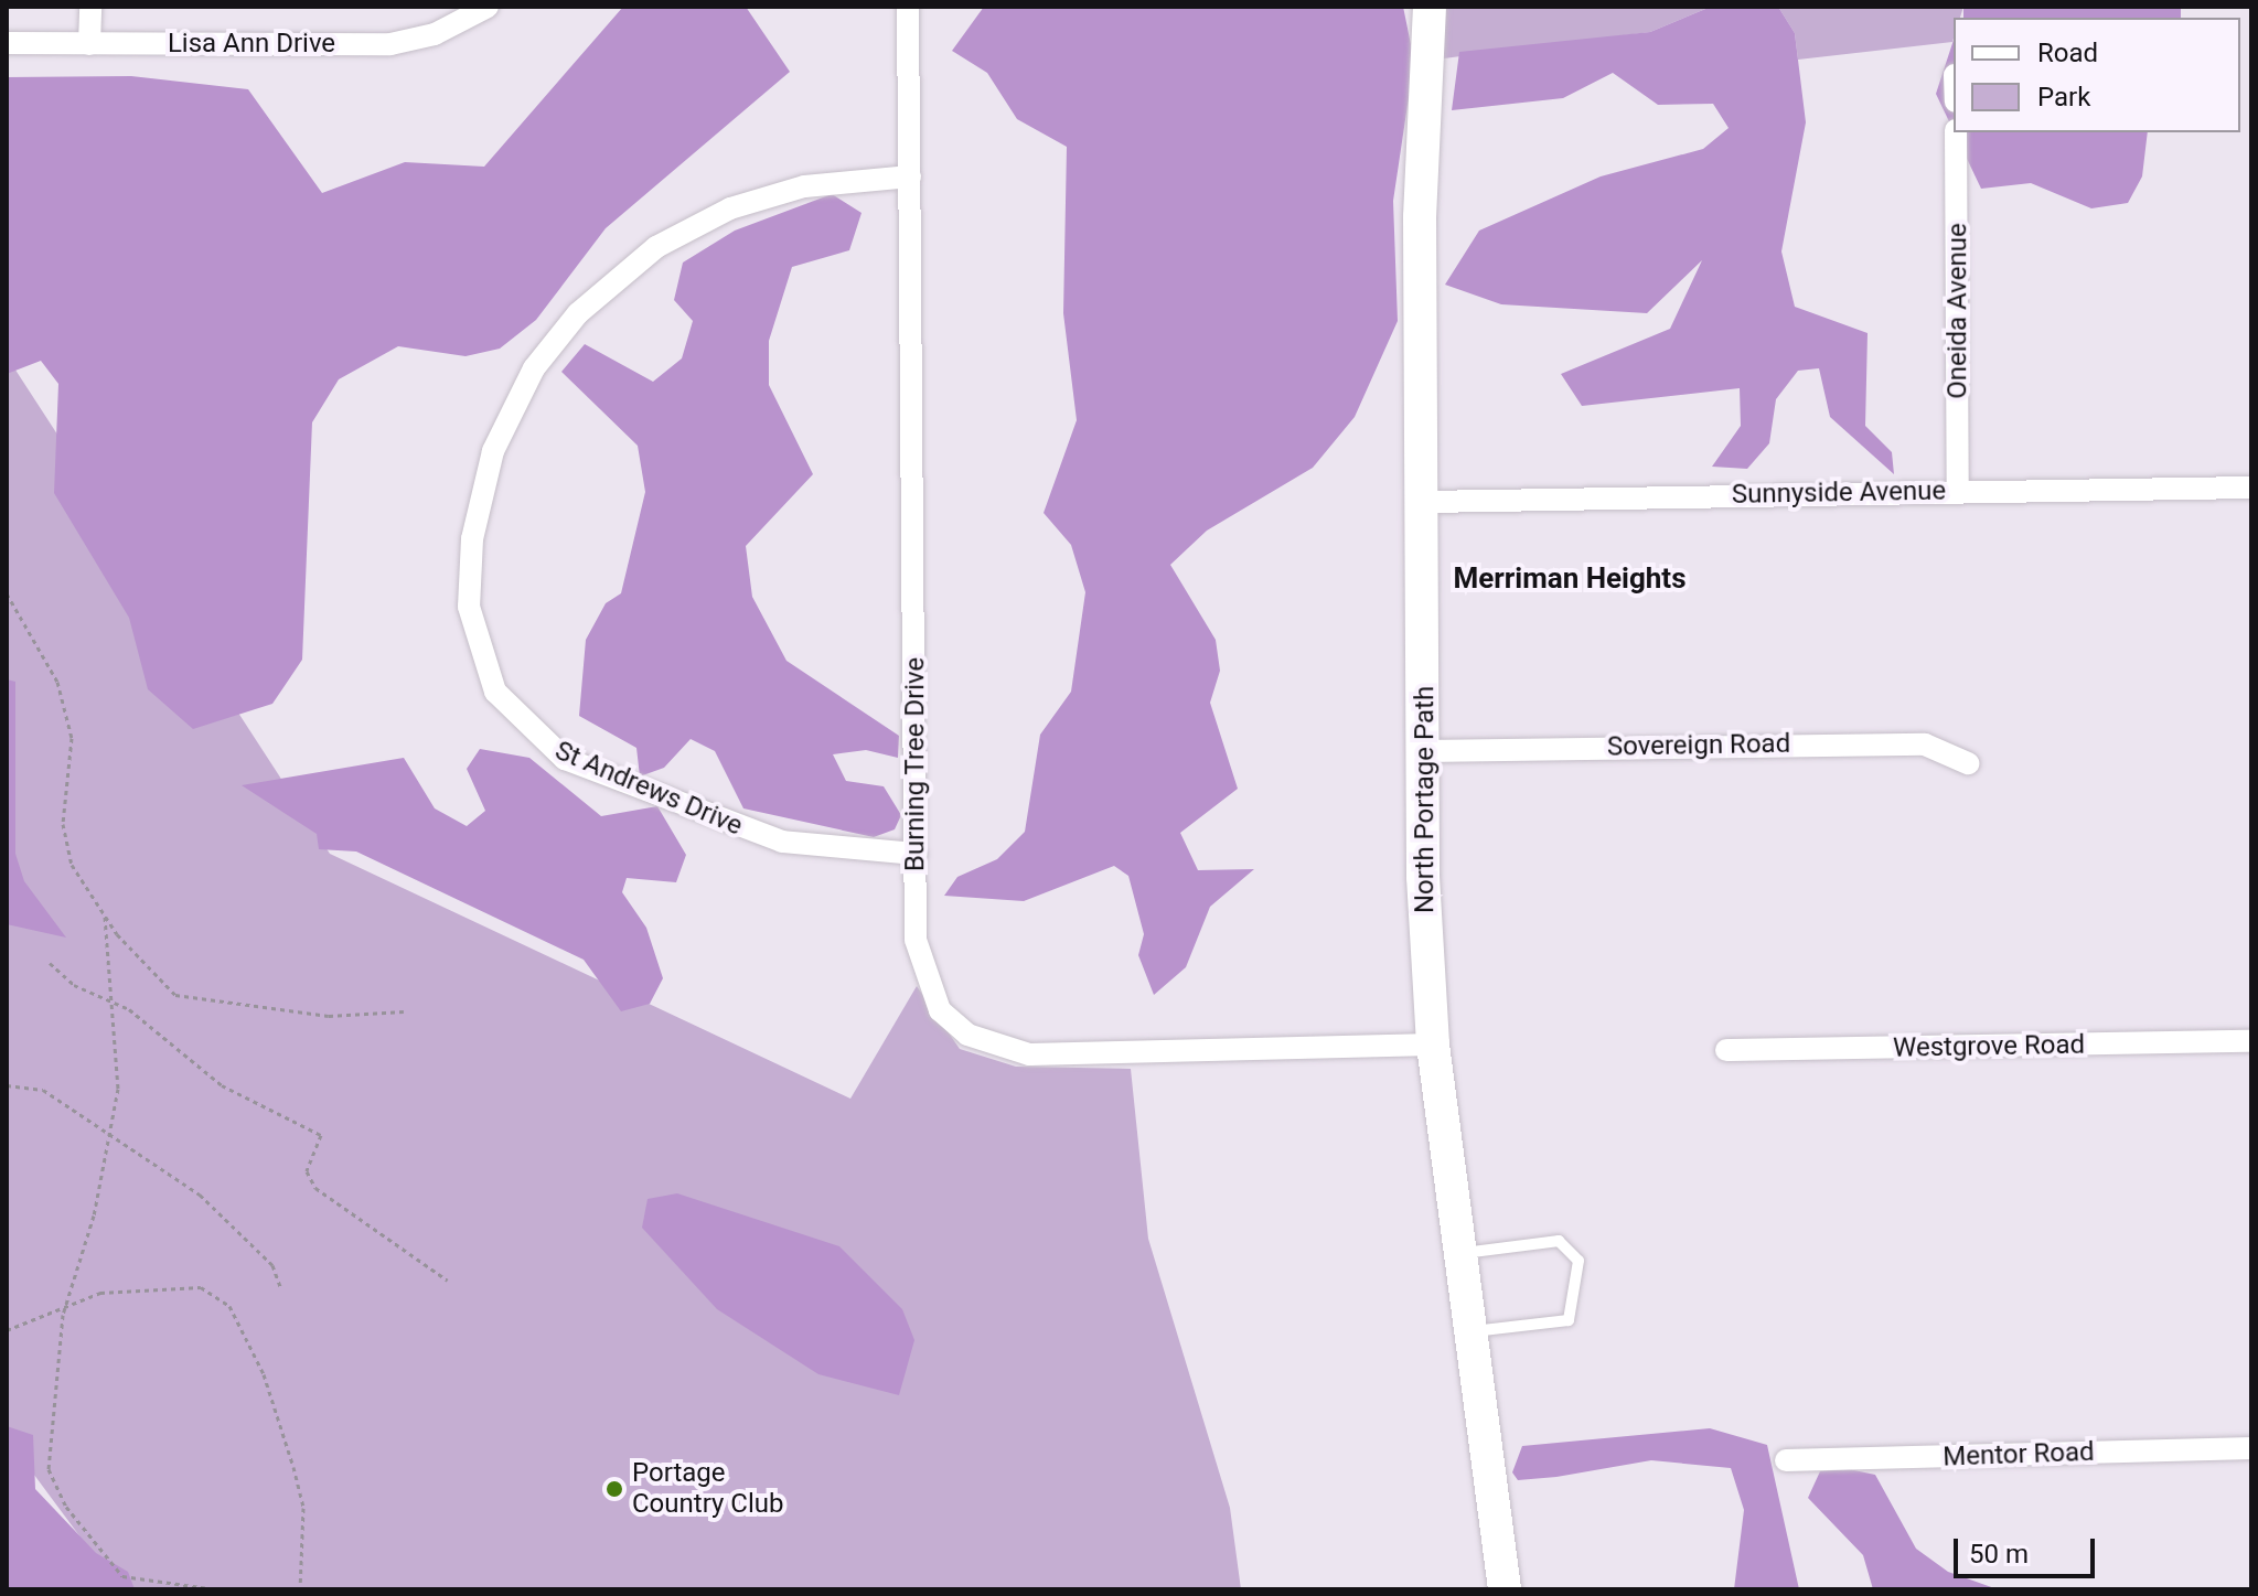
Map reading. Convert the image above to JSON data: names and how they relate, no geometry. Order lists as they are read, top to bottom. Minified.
{"streets":{"main road":["North Portage Path"],"street":["Lisa Ann Drive","Oneida Avenue","Sunnyside Avenue","Sovereign Road","Burning Tree Drive","St Andrews Drive","Westgrove Road","Mentor Road"]},"crossings":[["Oneida Avenue","Sunnyside Avenue"],["Sunnyside Avenue","North Portage Path"],["Sovereign Road","North Portage Path"],["Burning Tree Drive","St Andrews Drive"],["Burning Tree Drive","North Portage Path"]],"districts":["Merriman Heights"],"places":["Portage Country Club"],"legend":["Road","Park"],"scale_bar":"50 m"}
